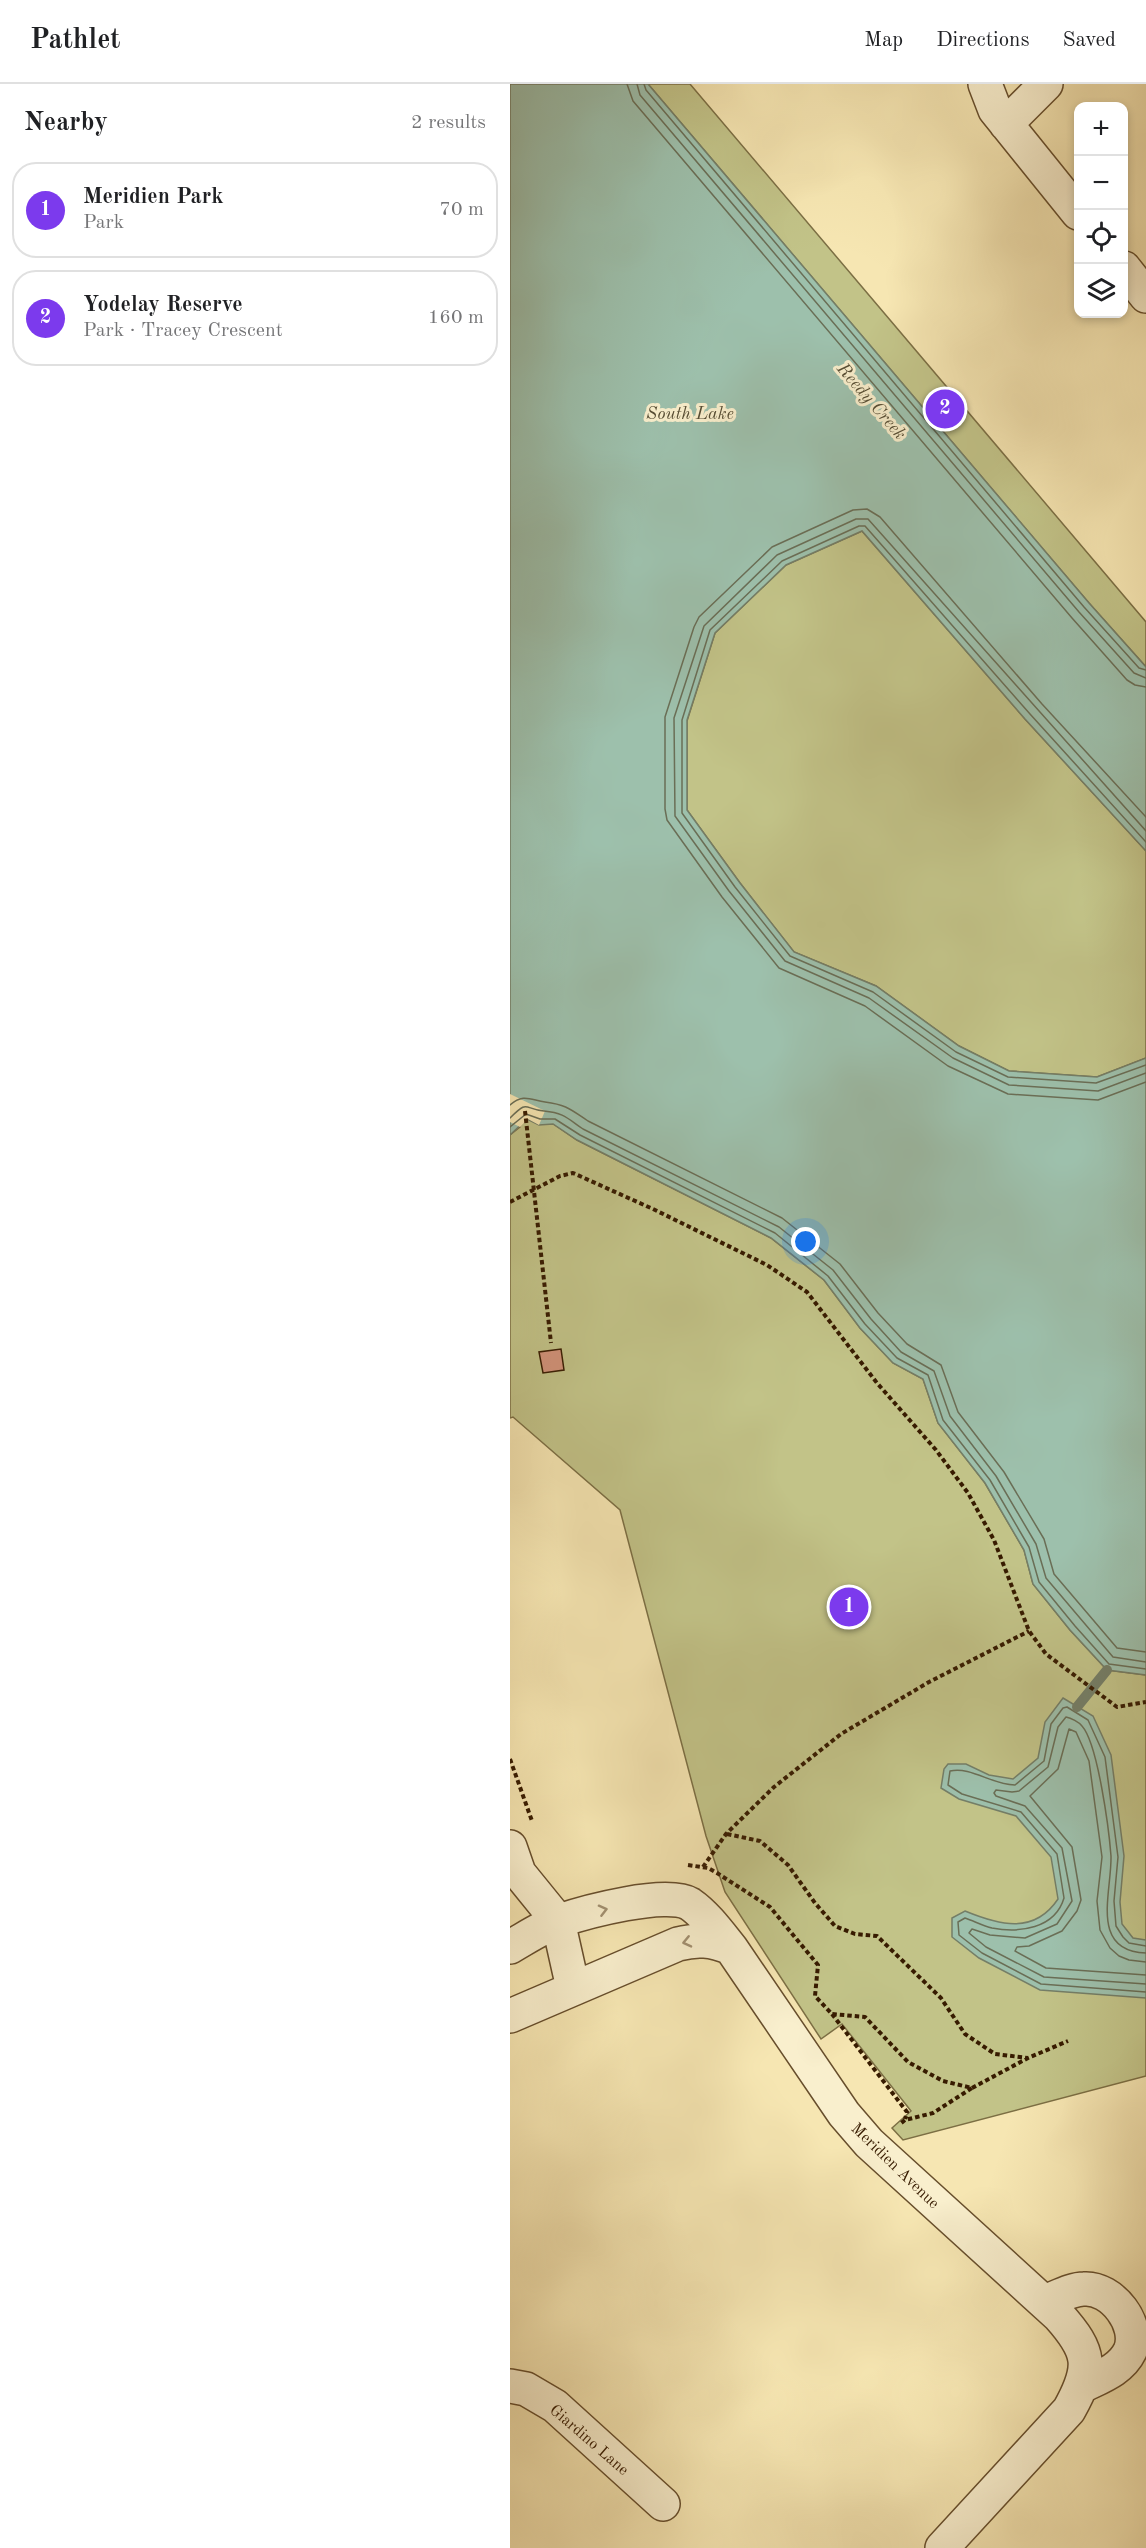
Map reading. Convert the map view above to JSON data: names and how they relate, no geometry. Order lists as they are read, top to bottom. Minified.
{"streets":{"street":["Meridien Avenue","Giardino Lane"]},"water":["Reedy Creek","South Lake"],"page":{"header":"Pathlet","nav":["Map","Directions","Saved"],"heading":["Nearby","2 results"],"map_buttons":["+","−"],"list":[{"mark":"1","name":"Meridien Park","note":"Park","value":"70 m"},{"mark":"2","name":"Yodelay Reserve","note":"Park · Tracey Crescent","value":"160 m"}],"pins":["2","1"]}}
